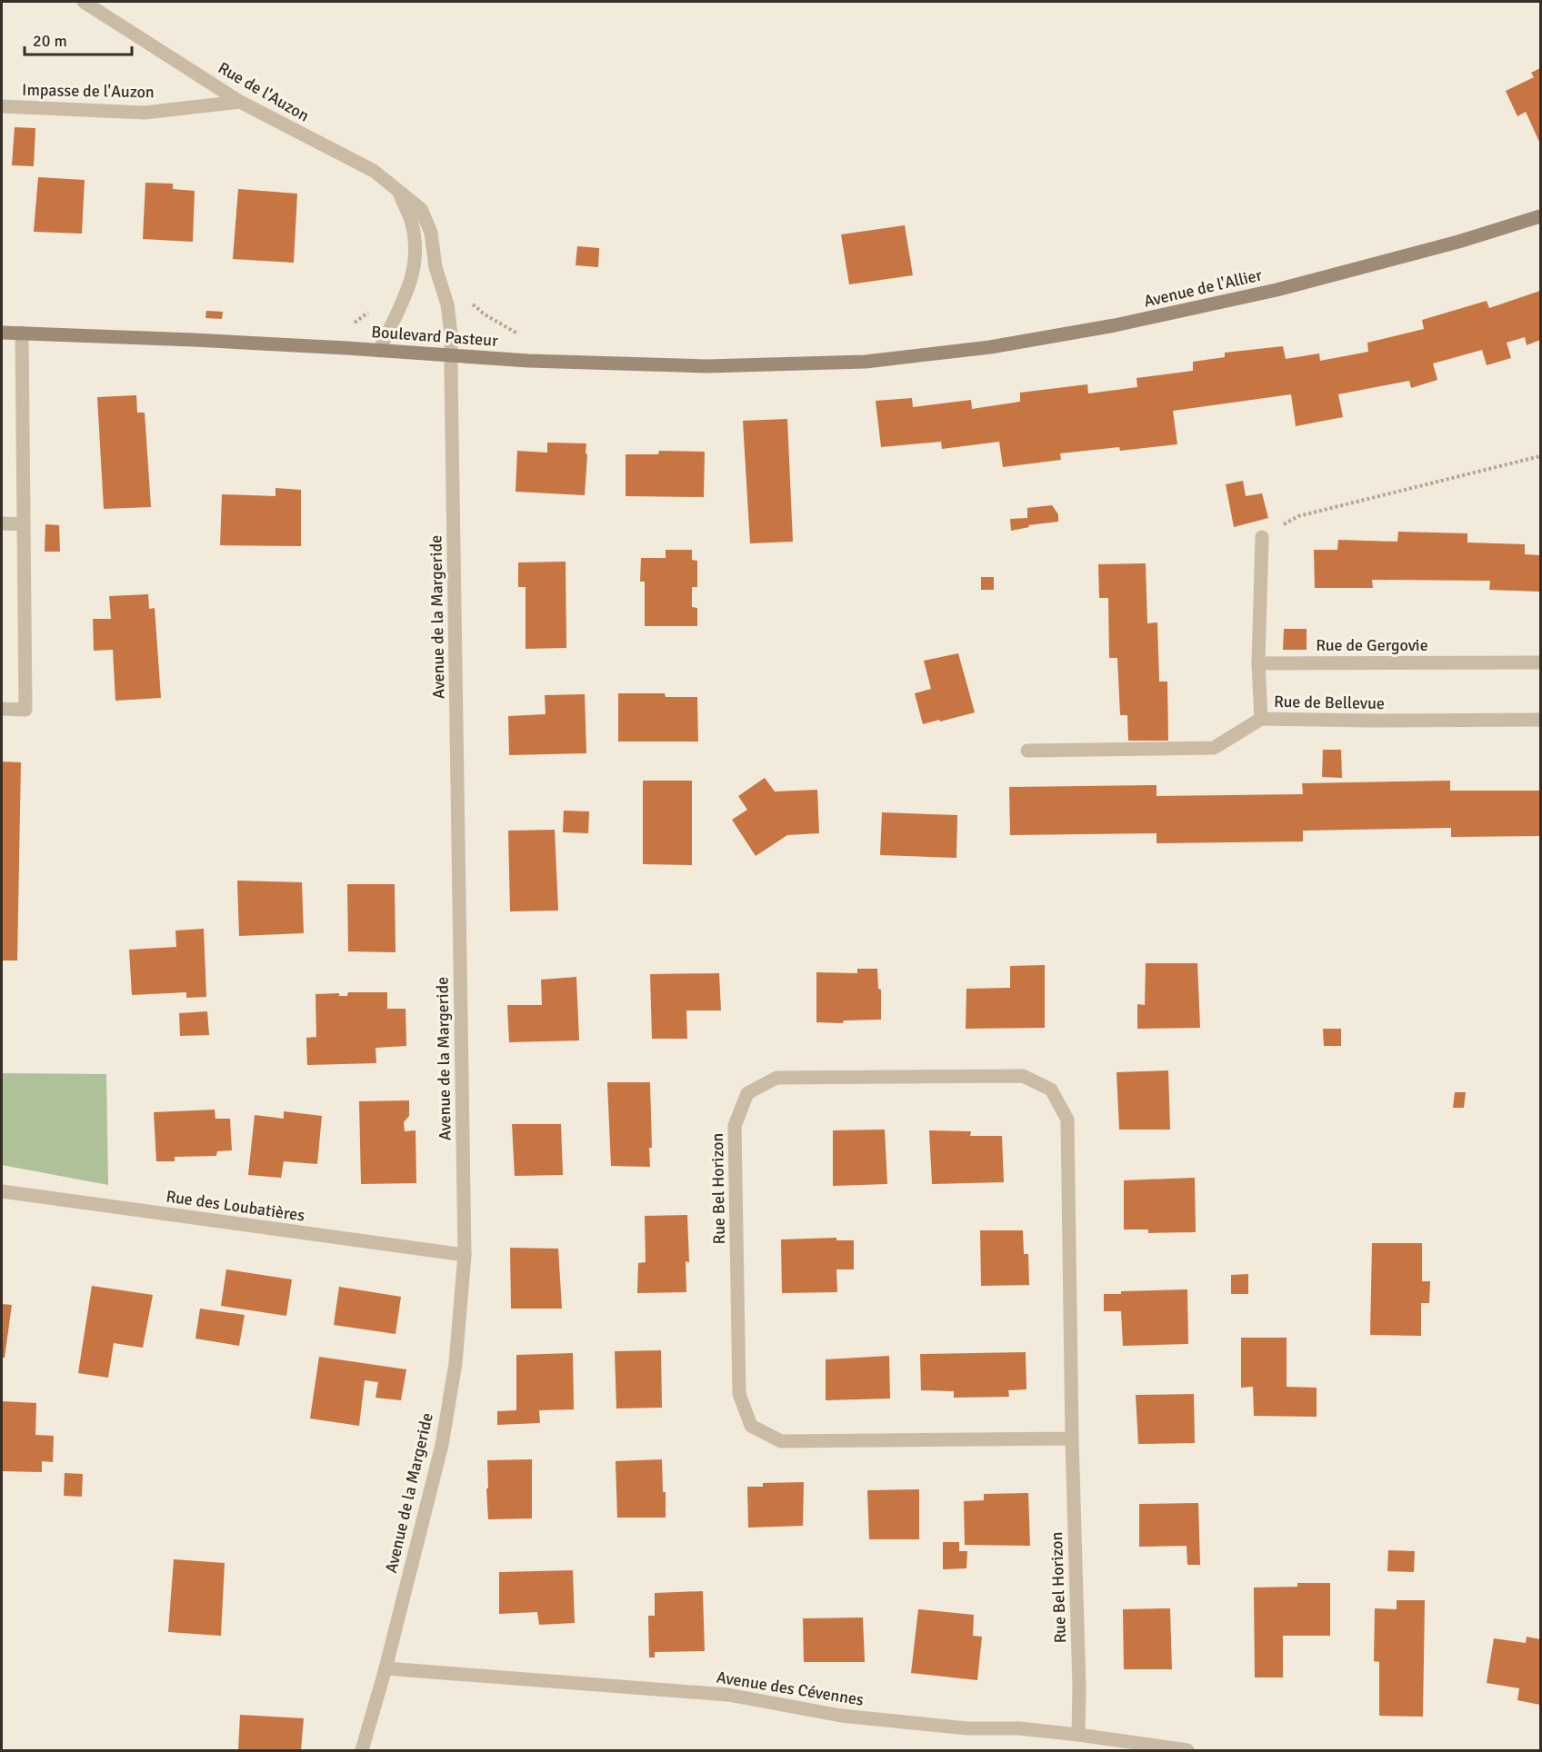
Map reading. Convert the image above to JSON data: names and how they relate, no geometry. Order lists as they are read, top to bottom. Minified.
{"streets":{"main road":["Avenue de l'Allier","Boulevard Pasteur"],"street":["Impasse de l'Auzon","Rue de l'Auzon","Avenue de la Margeride","Rue de Gergovie","Rue de Bellevue","Rue Bel Horizon","Rue des Loubatières","Avenue des Cévennes"]},"crossings":[["Impasse de l'Auzon","Rue de l'Auzon"],["Rue de l'Auzon","Boulevard Pasteur"],["Rue de l'Auzon","Avenue de la Margeride"],["Avenue de l'Allier","Boulevard Pasteur"],["Boulevard Pasteur","Avenue de la Margeride"],["Avenue de la Margeride","Rue des Loubatières"],["Avenue de la Margeride","Avenue des Cévennes"],["Rue Bel Horizon","Avenue des Cévennes"]],"scale_bar":"20 m"}
